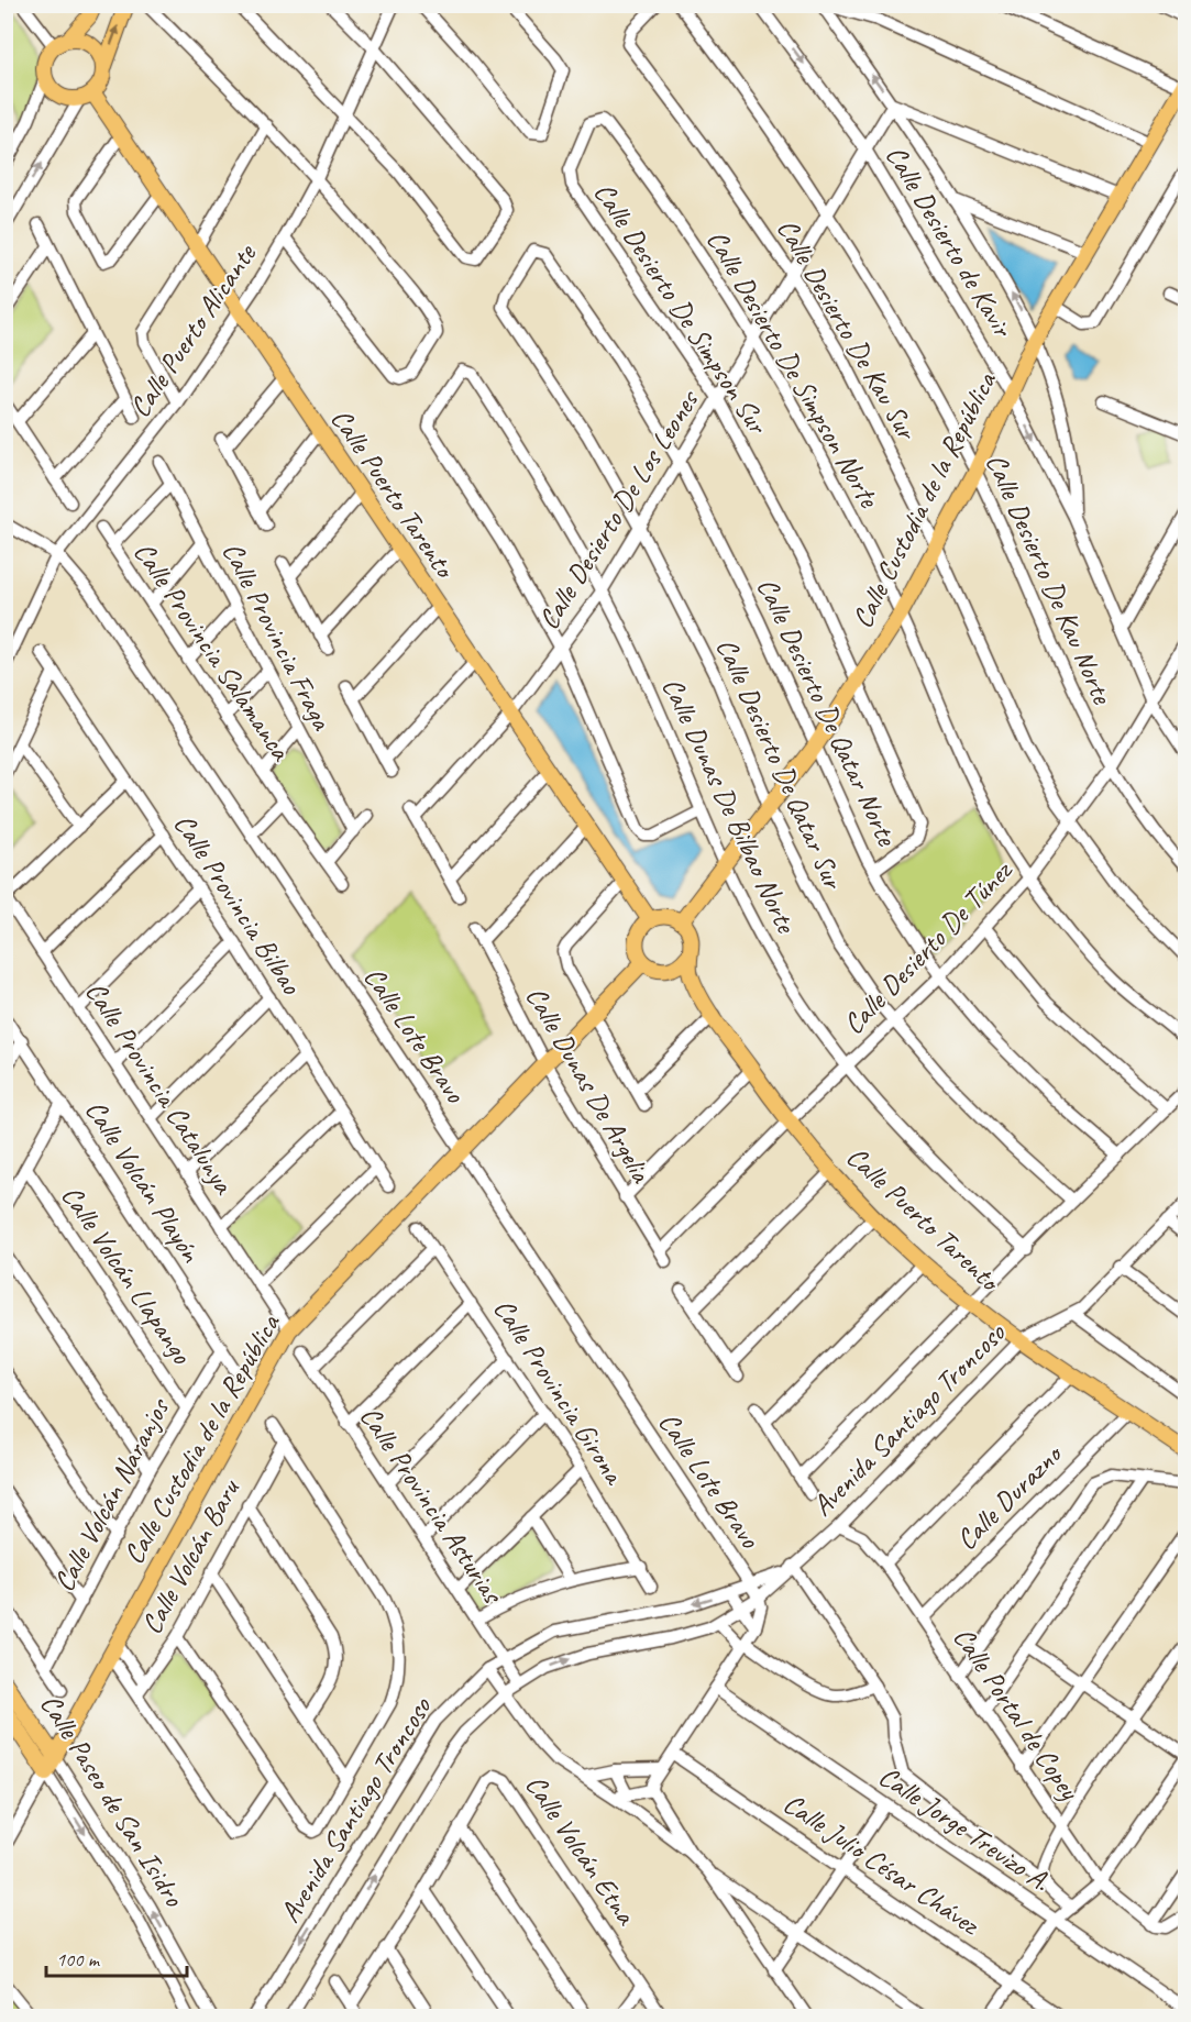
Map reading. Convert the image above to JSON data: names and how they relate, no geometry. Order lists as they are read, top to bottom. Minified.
{"streets":{"main road":["Calle Puerto Tarento","Calle Custodia de la República","Calle Paseo de San Isidro"],"street":["Calle Desierto de Kavir","Calle Desierto De Simpson Sur","Calle Desierto De Kau Sur","Calle Puerto Alicante","Calle Desierto De Simpson Norte","Calle Desierto De Los Leones","Calle Desierto De Kau Norte","Calle Provincia Fraga","Calle Provincia Salamanca","Calle Desierto De Qatar Norte","Calle Desierto De Qatar Sur","Calle Dunas De Bilbao Norte","Calle Provincia Bilbao","Calle Desierto De Túnez","Calle Lote Bravo","Calle Dunas De Argelia","Calle Provincia Catalunya","Calle Volcán Playón","Calle Volcán Llapango","Calle Provincia Girona","Avenida Santiago Troncoso","Calle Volcán Naranjos","Calle Durazno","Calle Provincia Asturias","Calle Volcán Baru","Calle Portal de Copey","Calle Jorge Trevizo A.","Calle Volcán Etna","Calle Julio César Chávez"]},"crossings":[["Calle Desierto de Kavir","Calle Custodia de la República"],["Calle Desierto de Kavir","Calle Desierto De Los Leones"],["Calle Desierto de Kavir","Calle Desierto De Túnez"],["Calle Desierto De Simpson Sur","Calle Desierto De Simpson Norte"],["Calle Desierto De Simpson Sur","Calle Custodia de la República"],["Calle Desierto De Simpson Sur","Calle Desierto De Los Leones"],["Calle Desierto De Simpson Sur","Calle Desierto De Qatar Norte"],["Calle Desierto De Kau Sur","Calle Custodia de la República"],["Calle Desierto De Kau Sur","Calle Desierto De Los Leones"],["Calle Desierto De Kau Sur","Calle Desierto De Túnez"],["Calle Puerto Alicante","Calle Puerto Tarento"],["Calle Puerto Alicante","Calle Lote Bravo"],["Calle Desierto De Simpson Norte","Calle Custodia de la República"],["Calle Desierto De Simpson Norte","Calle Desierto De Los Leones"],["Calle Desierto De Simpson Norte","Calle Desierto De Túnez"],["Calle Puerto Tarento","Calle Custodia de la República"],["Calle Puerto Tarento","Calle Desierto De Los Leones"],["Calle Puerto Tarento","Calle Desierto De Túnez"],["Calle Puerto Tarento","Avenida Santiago Troncoso"],["Calle Puerto Tarento","Calle Durazno"],["Calle Custodia de la República","Calle Desierto De Kau Norte"],["Calle Custodia de la República","Calle Desierto De Qatar Norte"],["Calle Custodia de la República","Calle Desierto De Qatar Sur"],["Calle Custodia de la República","Calle Dunas De Bilbao Norte"],["Calle Custodia de la República","Calle Lote Bravo"],["Calle Custodia de la República","Calle Dunas De Argelia"],["Calle Custodia de la República","Calle Provincia Catalunya"],["Calle Custodia de la República","Calle Paseo de San Isidro"],["Calle Desierto De Los Leones","Calle Desierto De Kau Norte"],["Calle Desierto De Los Leones","Calle Desierto De Qatar Norte"],["Calle Desierto De Los Leones","Calle Desierto De Qatar Sur"],["Calle Desierto De Los Leones","Calle Dunas De Bilbao Norte"],["Calle Desierto De Kau Norte","Calle Desierto De Túnez"],["Calle Provincia Salamanca","Calle Lote Bravo"],["Calle Desierto De Qatar Norte","Calle Desierto De Qatar Sur"],["Calle Desierto De Qatar Norte","Calle Desierto De Túnez"],["Calle Desierto De Qatar Sur","Calle Desierto De Túnez"],["Calle Dunas De Bilbao Norte","Calle Desierto De Túnez"],["Calle Desierto De Túnez","Calle Dunas De Argelia"],["Calle Lote Bravo","Avenida Santiago Troncoso"],["Calle Volcán Playón","Calle Volcán Naranjos"],["Calle Volcán Llapango","Calle Volcán Naranjos"],["Avenida Santiago Troncoso","Calle Provincia Asturias"],["Avenida Santiago Troncoso","Calle Portal de Copey"],["Calle Durazno","Calle Portal de Copey"]],"scale_bar":"100 m"}
